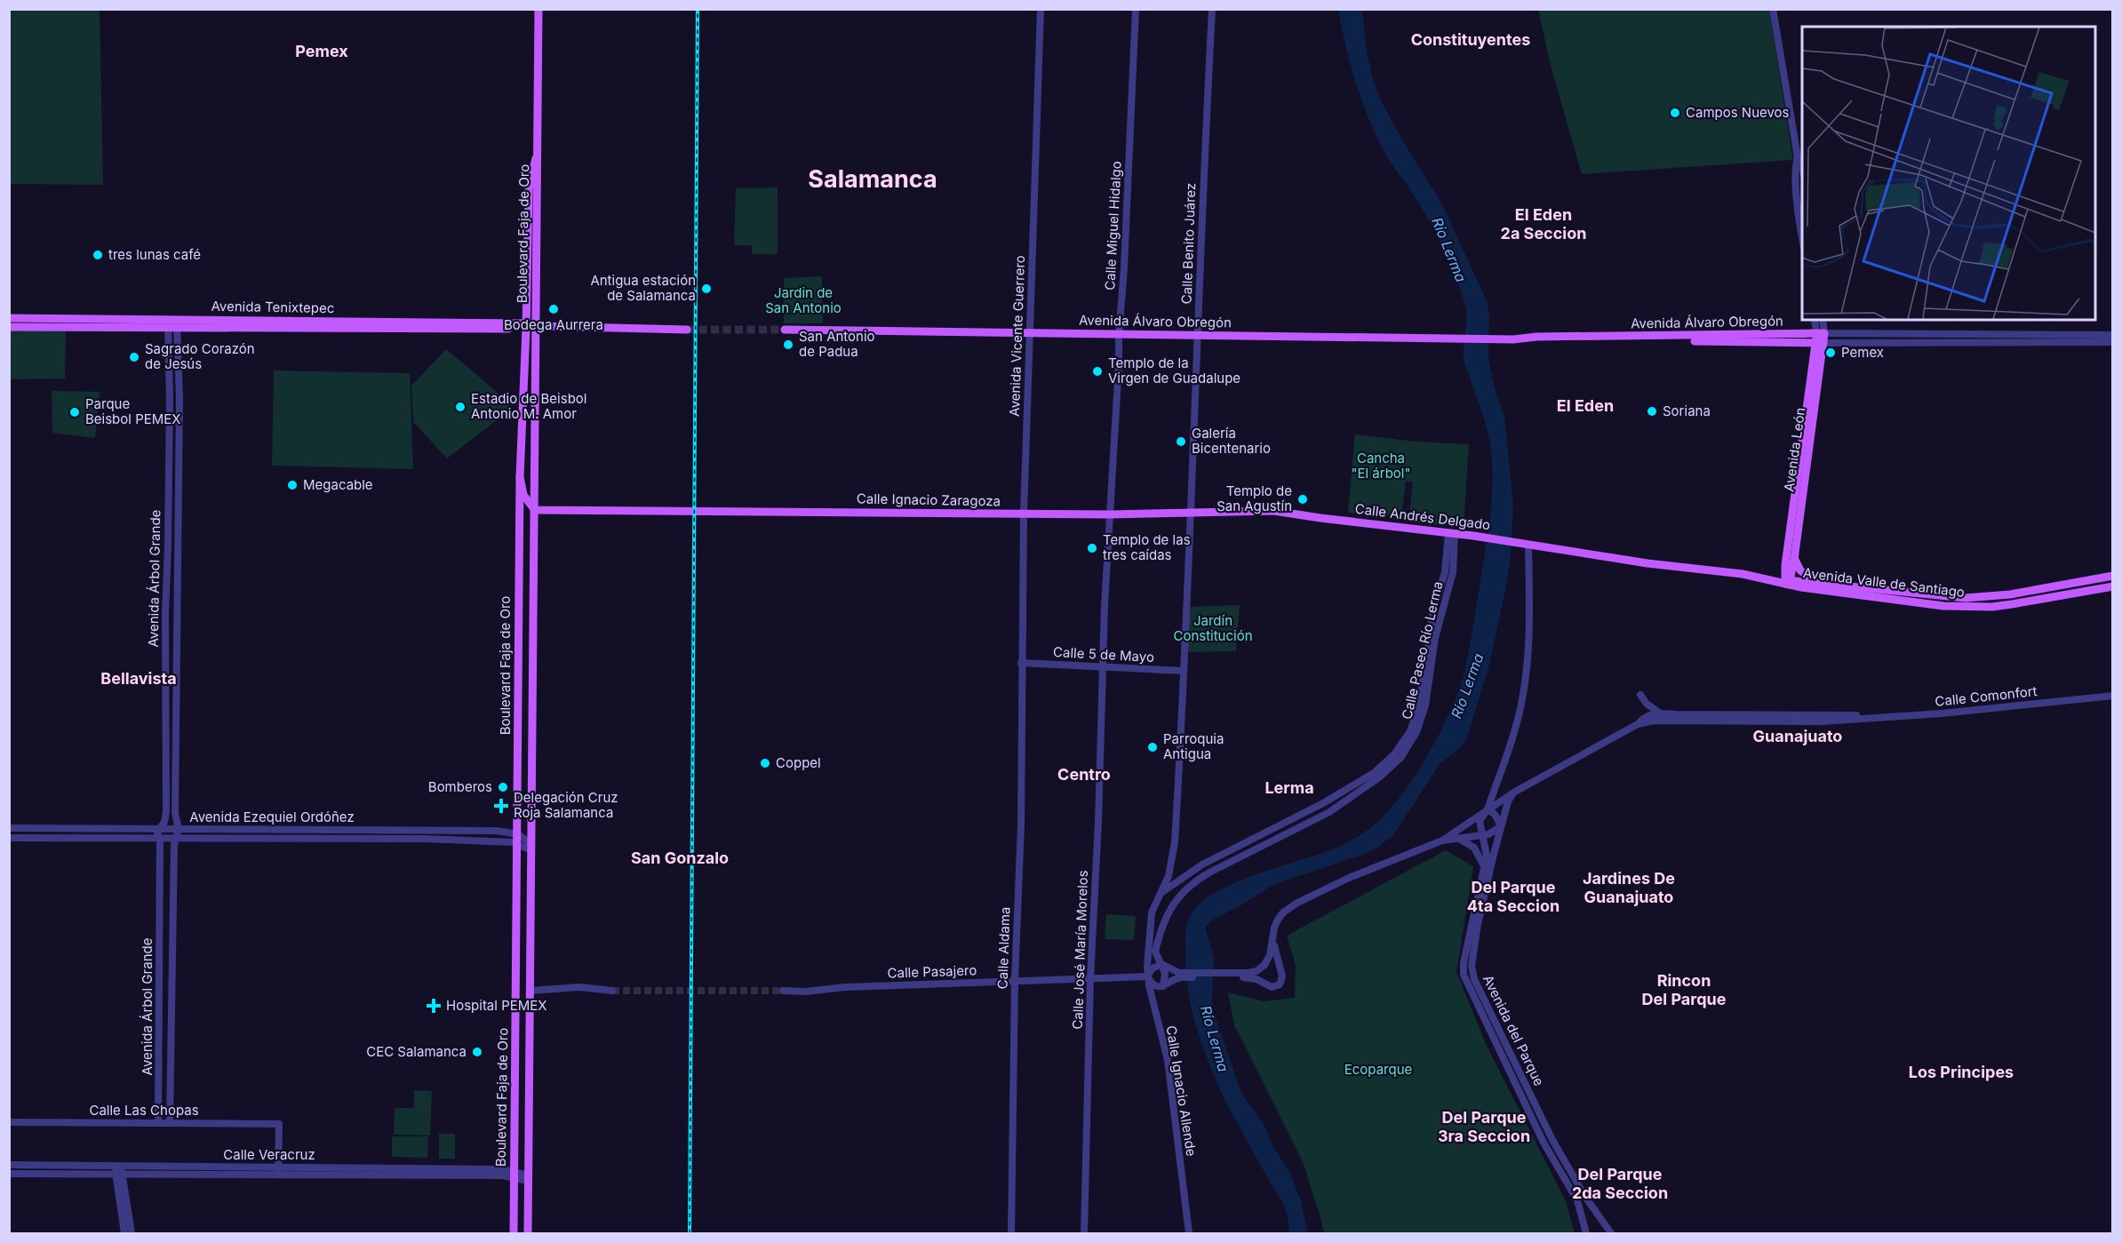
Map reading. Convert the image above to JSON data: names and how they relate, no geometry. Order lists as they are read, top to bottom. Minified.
{"streets":{"main road":["Boulevard Faja de Oro","Avenida Tenixtepec","Avenida Álvaro Obregón","Avenida León","Calle Ignacio Zaragoza","Calle Andrés Delgado","Avenida Valle de Santiago"],"street":["Calle Miguel Hidalgo","Calle Benito Juárez","Avenida Vicente Guerrero","Avenida Árbol Grande","Calle Paseo Río Lerma","Calle 5 de Mayo","Calle Comonfort","Avenida Ezequiel Ordóñez","Calle Aldama","Calle José María Morelos","Calle Pasajero","Avenida del Parque","Calle Ignacio Allende","Calle Las Chopas","Calle Veracruz"]},"crossings":[["Calle Miguel Hidalgo","Avenida Álvaro Obregón"],["Calle Miguel Hidalgo","Calle Ignacio Zaragoza"],["Calle Miguel Hidalgo","Calle 5 de Mayo"],["Calle Miguel Hidalgo","Calle José María Morelos"],["Boulevard Faja de Oro","Avenida Tenixtepec"],["Boulevard Faja de Oro","Calle Ignacio Zaragoza"],["Boulevard Faja de Oro","Avenida Ezequiel Ordóñez"],["Boulevard Faja de Oro","Calle Veracruz"],["Calle Benito Juárez","Avenida Álvaro Obregón"],["Calle Benito Juárez","Calle Ignacio Zaragoza"],["Calle Benito Juárez","Calle 5 de Mayo"],["Calle Benito Juárez","Calle Ignacio Allende"],["Avenida Tenixtepec","Avenida Árbol Grande"],["Avenida Álvaro Obregón","Avenida Vicente Guerrero"],["Avenida Álvaro Obregón","Avenida León"],["Avenida Vicente Guerrero","Calle Ignacio Zaragoza"],["Avenida Vicente Guerrero","Calle 5 de Mayo"],["Avenida Vicente Guerrero","Calle Aldama"],["Avenida León","Avenida Valle de Santiago"],["Calle Ignacio Zaragoza","Calle Andrés Delgado"],["Calle Andrés Delgado","Avenida Valle de Santiago"],["Calle Andrés Delgado","Calle Paseo Río Lerma"],["Calle Andrés Delgado","Avenida del Parque"],["Avenida Árbol Grande","Avenida Ezequiel Ordóñez"],["Avenida Árbol Grande","Calle Las Chopas"],["Avenida Valle de Santiago","Avenida del Parque"],["Calle Paseo Río Lerma","Calle Ignacio Allende"],["Calle 5 de Mayo","Calle Aldama"],["Calle 5 de Mayo","Calle José María Morelos"],["Calle 5 de Mayo","Calle Ignacio Allende"],["Calle Aldama","Calle Pasajero"],["Calle José María Morelos","Calle Pasajero"],["Calle Pasajero","Calle Ignacio Allende"],["Calle Las Chopas","Calle Veracruz"]],"districts":["Constituyentes","Pemex","Salamanca","El Eden 2a Seccion","El Eden","Bellavista","Guanajuato","Centro","Lerma","San Gonzalo","Jardines De Guanajuato","Del Parque 4ta Seccion","Rincon Del Parque","Los Principes","Del Parque 3ra Seccion","Del Parque 2da Seccion"],"water":["Río Lerma"],"parks":["Jardin de San Antonio","Cancha \"El árbol\"","Jardín Constitución","Ecoparque"],"places":{"other":["Campos Nuevos","tres lunas café","Antigua estación de Salamanca","Bodega Aurrera","San Antonio de Padua","Pemex","Sagrado Corazón de Jesús","Templo de la Virgen de Guadalupe","Estadio de Beisbol Antonio M. Amor","Soriana","Parque Beisbol PEMEX","Galería Bicentenario","Megacable","Templo de San Agustín","Templo de las tres caídas","Parroquia Antigua","Coppel","Bomberos","CEC Salamanca"],"health":["Delegación Cruz Roja Salamanca","Hospital PEMEX"]}}
